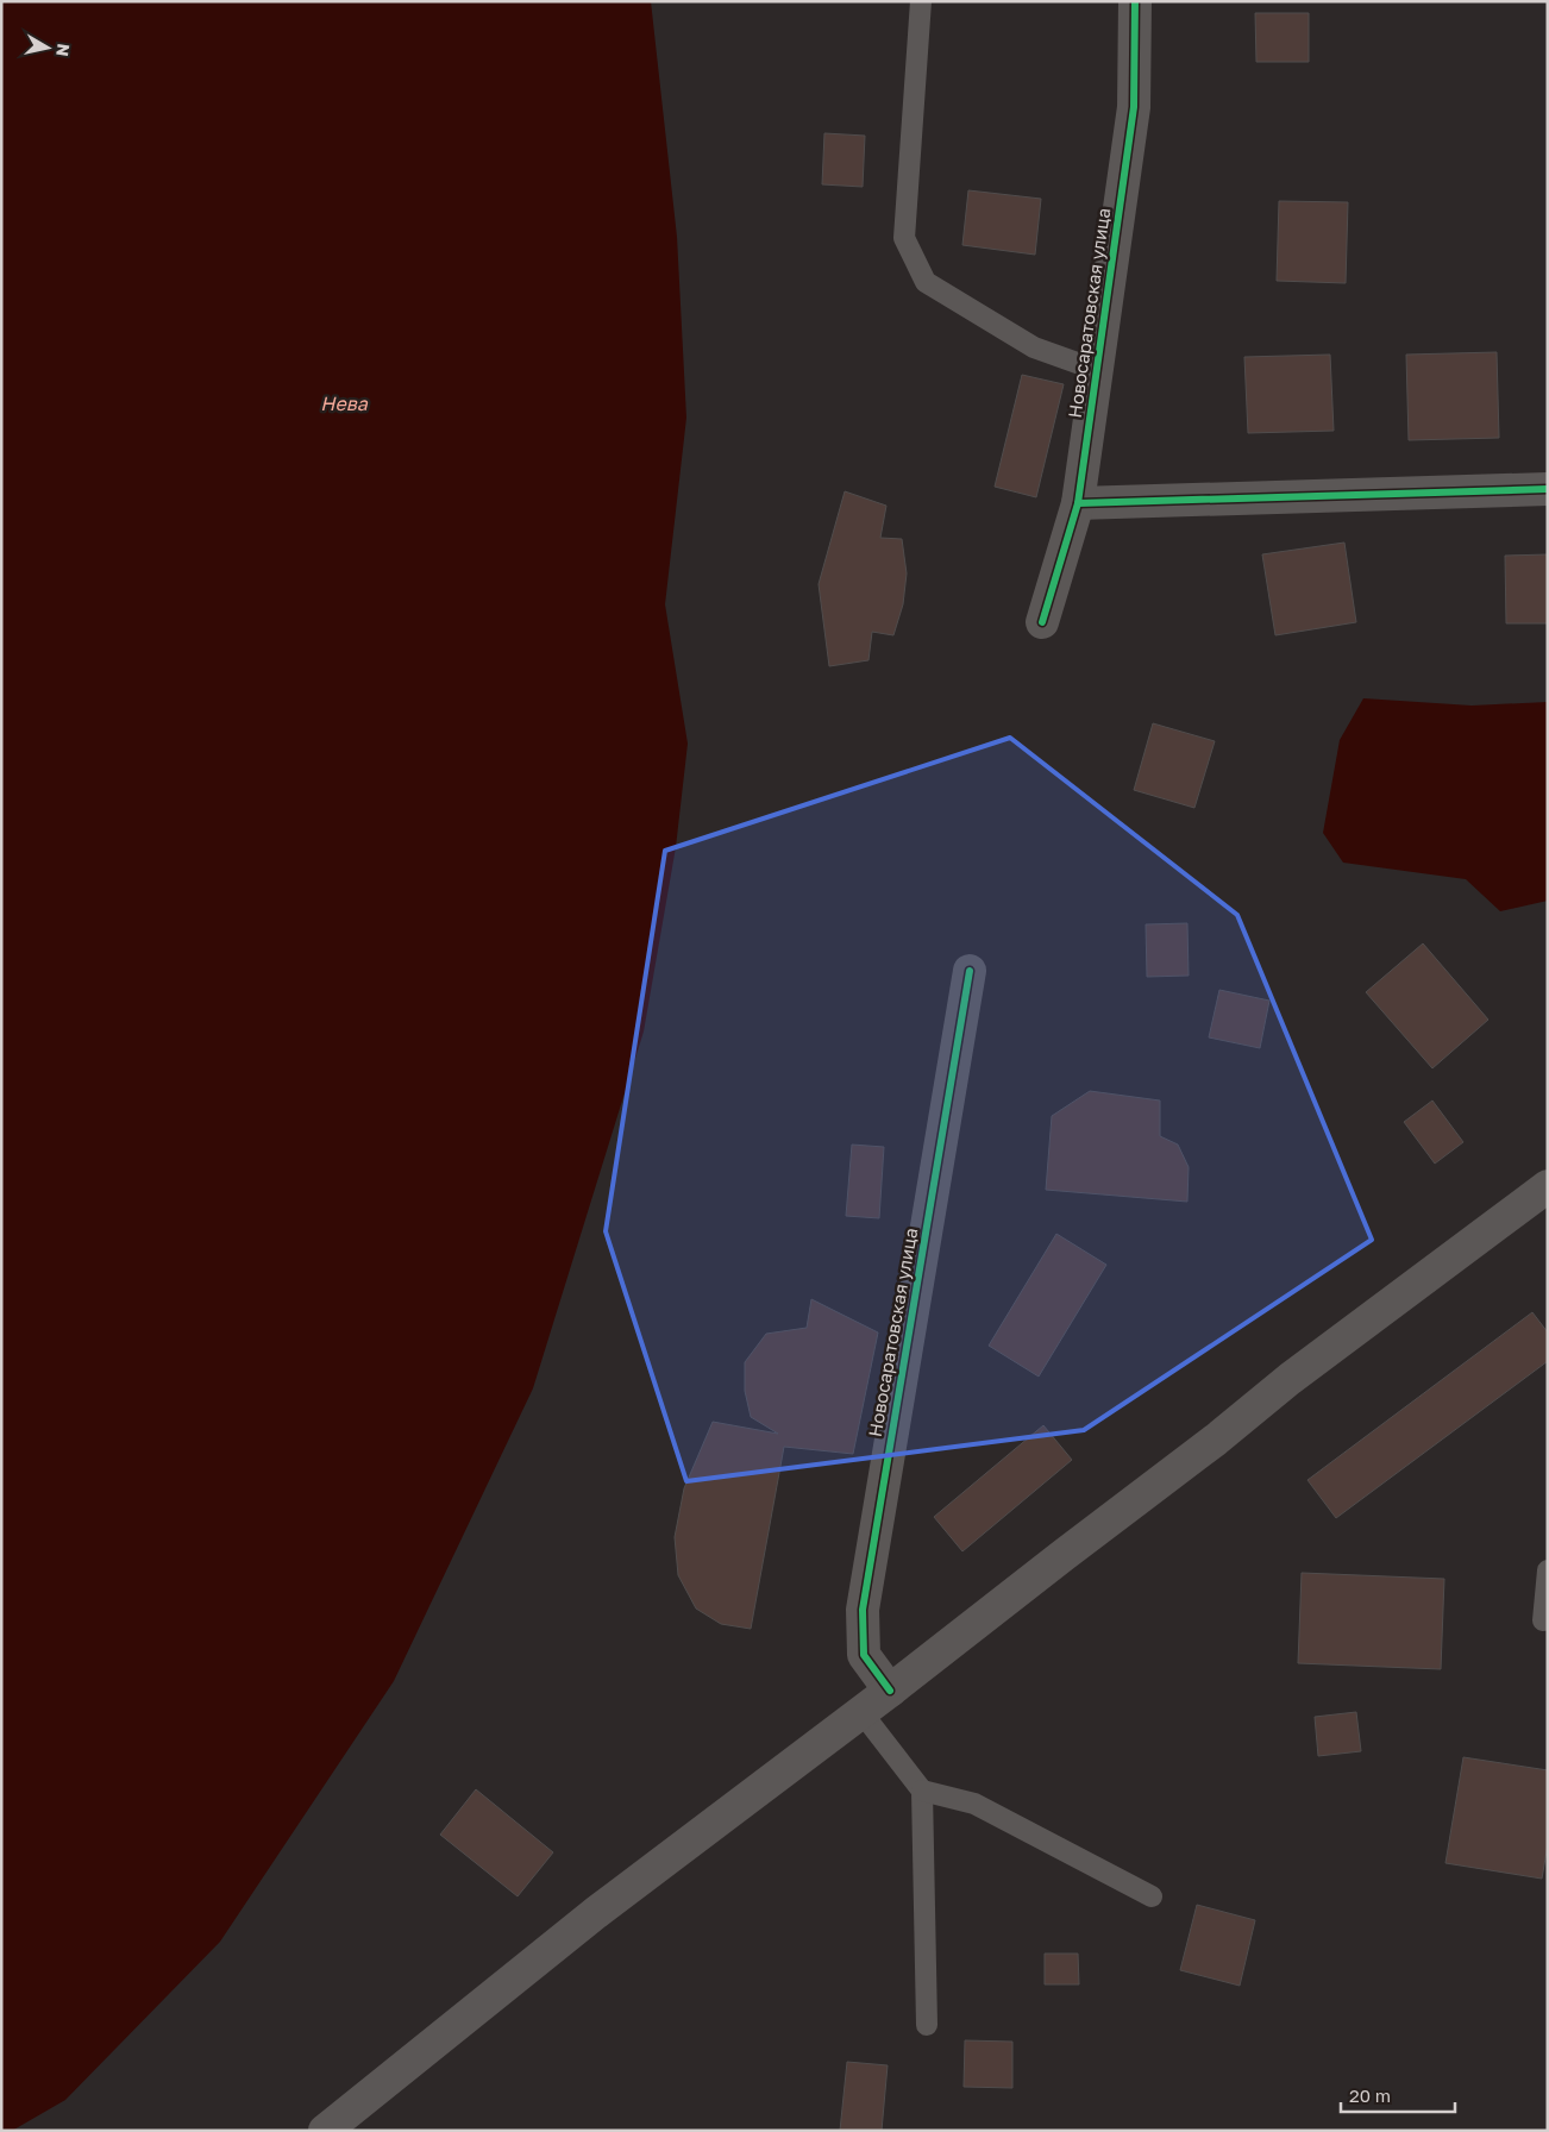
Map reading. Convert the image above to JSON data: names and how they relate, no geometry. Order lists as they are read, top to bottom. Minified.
{"streets":{"street":["Новосаратовская улица"]},"water":["Нева"],"scale_bar":"20 m","north":"right"}
